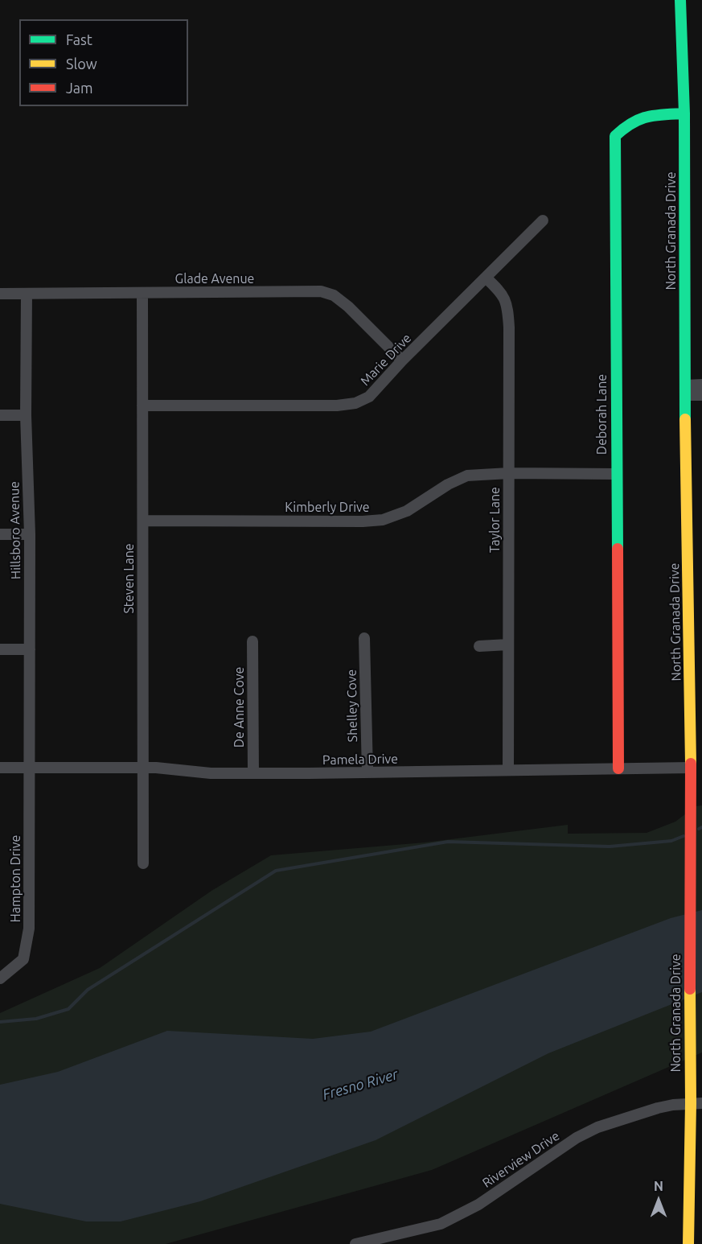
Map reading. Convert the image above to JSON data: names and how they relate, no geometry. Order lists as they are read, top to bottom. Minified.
{"streets":{"street":["North Granada Drive","Glade Avenue","Marie Drive","Deborah Lane","Kimberly Drive","Taylor Lane","Hillsboro Avenue","Steven Lane","Shelley Cove","De Anne Cove","Pamela Drive","Hampton Drive","Riverview Drive"]},"crossings":[["North Granada Drive","Deborah Lane"],["North Granada Drive","Pamela Drive"],["North Granada Drive","Riverview Drive"],["Glade Avenue","Marie Drive"],["Glade Avenue","Hillsboro Avenue"],["Glade Avenue","Steven Lane"],["Marie Drive","Taylor Lane"],["Marie Drive","Steven Lane"],["Deborah Lane","Kimberly Drive"],["Deborah Lane","Pamela Drive"],["Kimberly Drive","Taylor Lane"],["Kimberly Drive","Steven Lane"],["Taylor Lane","Pamela Drive"],["Hillsboro Avenue","Pamela Drive"],["Hillsboro Avenue","Hampton Drive"],["Steven Lane","Pamela Drive"],["Shelley Cove","Pamela Drive"],["De Anne Cove","Pamela Drive"],["Pamela Drive","Hampton Drive"]],"water":["Fresno River"],"legend":["Fast","Slow","Jam"],"north":"top"}
